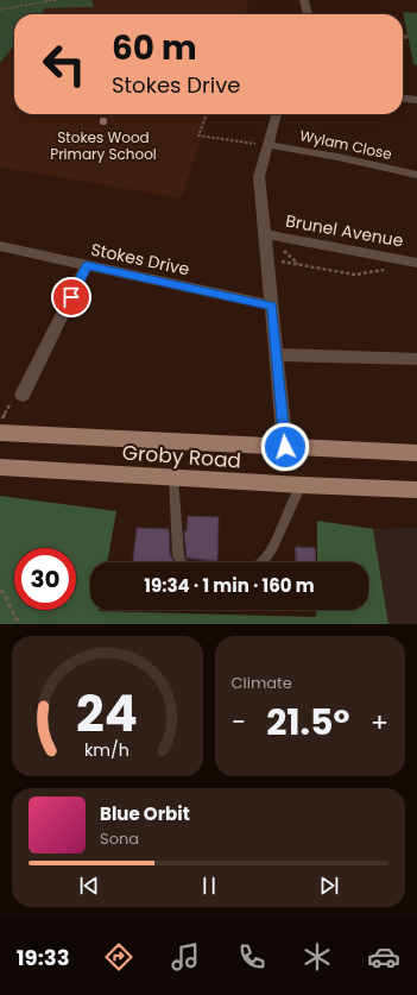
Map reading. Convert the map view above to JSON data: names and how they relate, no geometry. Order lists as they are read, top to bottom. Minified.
{"streets":{"main road":["Groby Road"],"street":["Wylam Close","Brunel Avenue","Stokes Drive"]},"places":["Stokes Wood Primary School"],"page":{"turn":["60 m","Stokes Drive"],"limit":"30","trip":"19:34 · 1 min · 160 m","tile":"Climate","heat":["−","21.5°","+"],"song":["Blue Orbit","Sona"],"tabs":"19:33","gauge":["24","km/h"]}}
